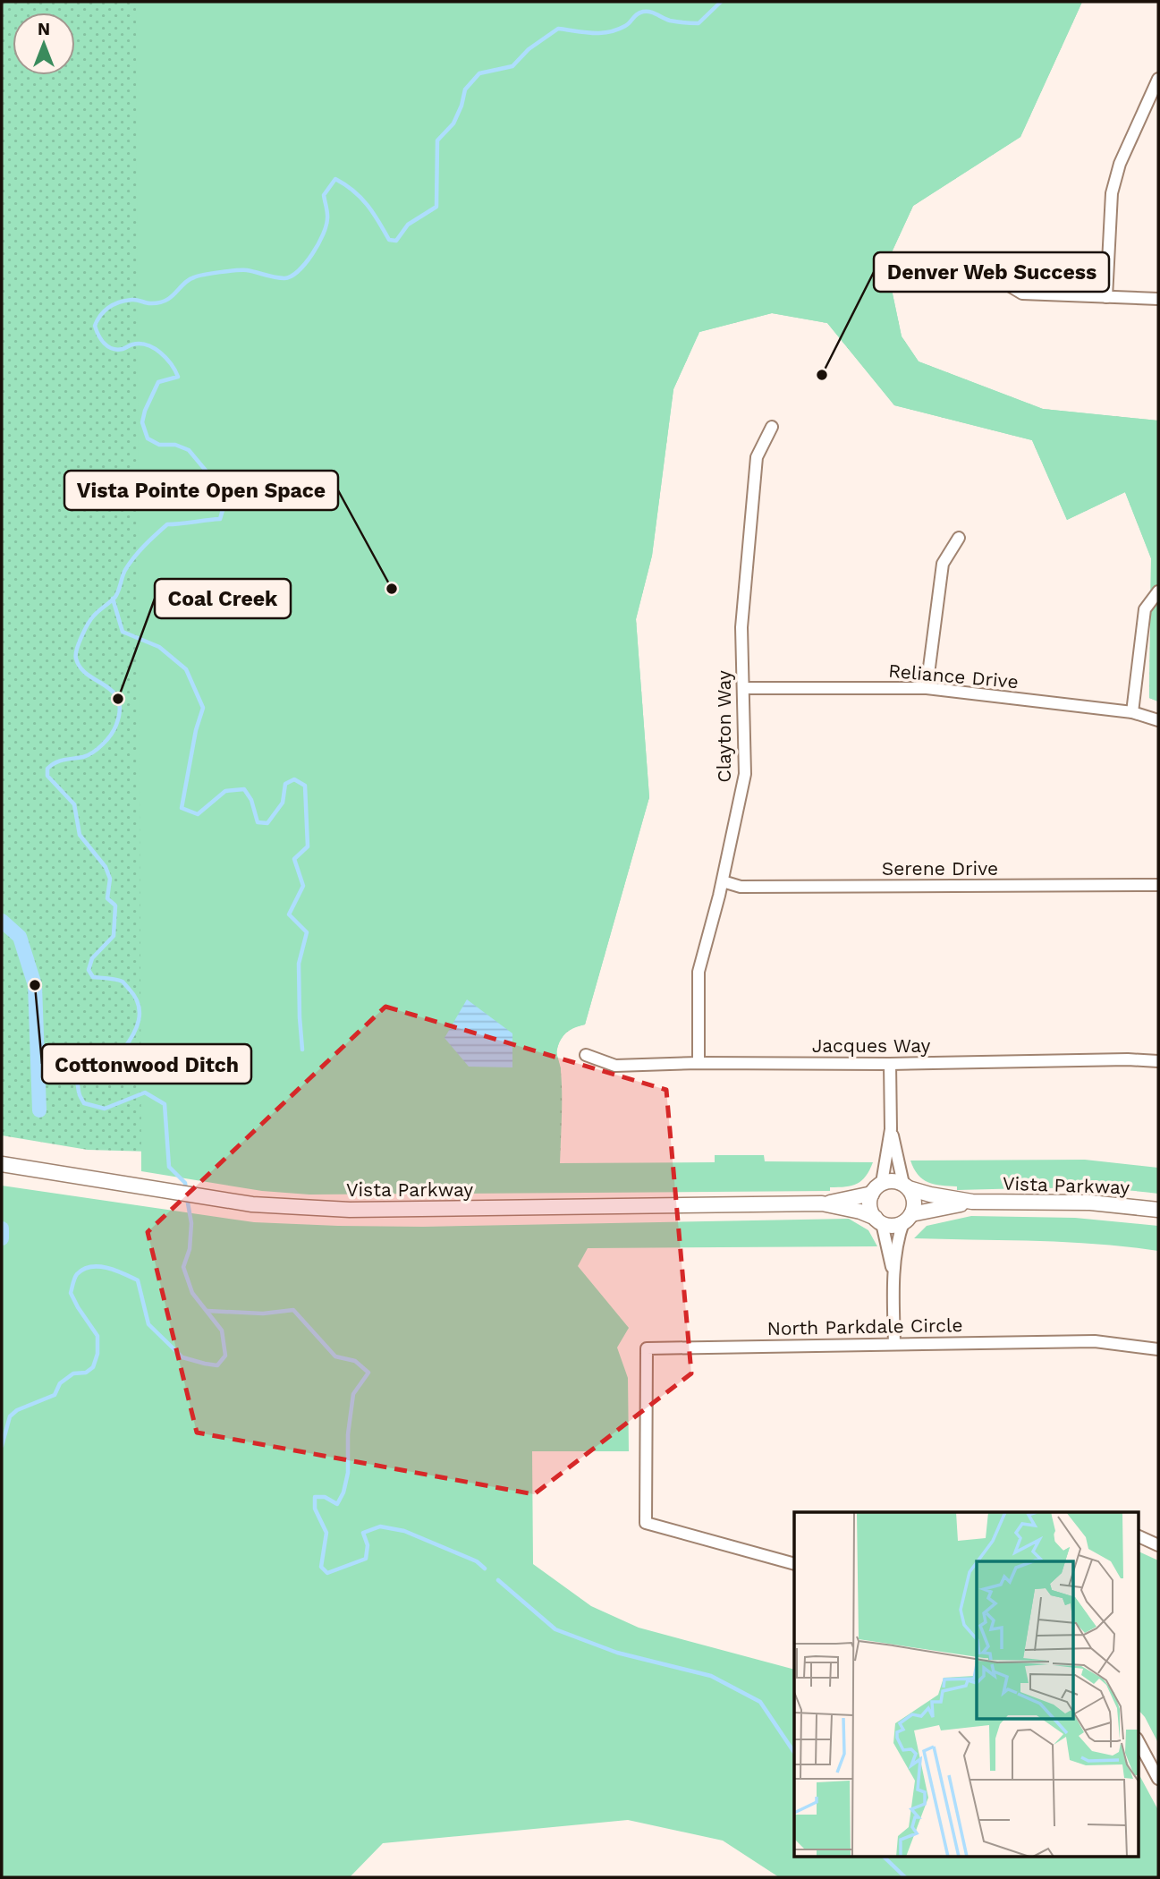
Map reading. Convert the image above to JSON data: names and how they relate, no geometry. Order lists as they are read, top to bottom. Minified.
{"streets":{"street":["Reliance Drive","Clayton Way","Serene Drive","Jacques Way","Vista Parkway","North Parkdale Circle"]},"crossings":[["Reliance Drive","Clayton Way"],["Clayton Way","Serene Drive"],["Clayton Way","Jacques Way"]],"places":["Denver Web Success","Vista Pointe Open Space","Coal Creek","Cottonwood Ditch"],"north":"top"}
